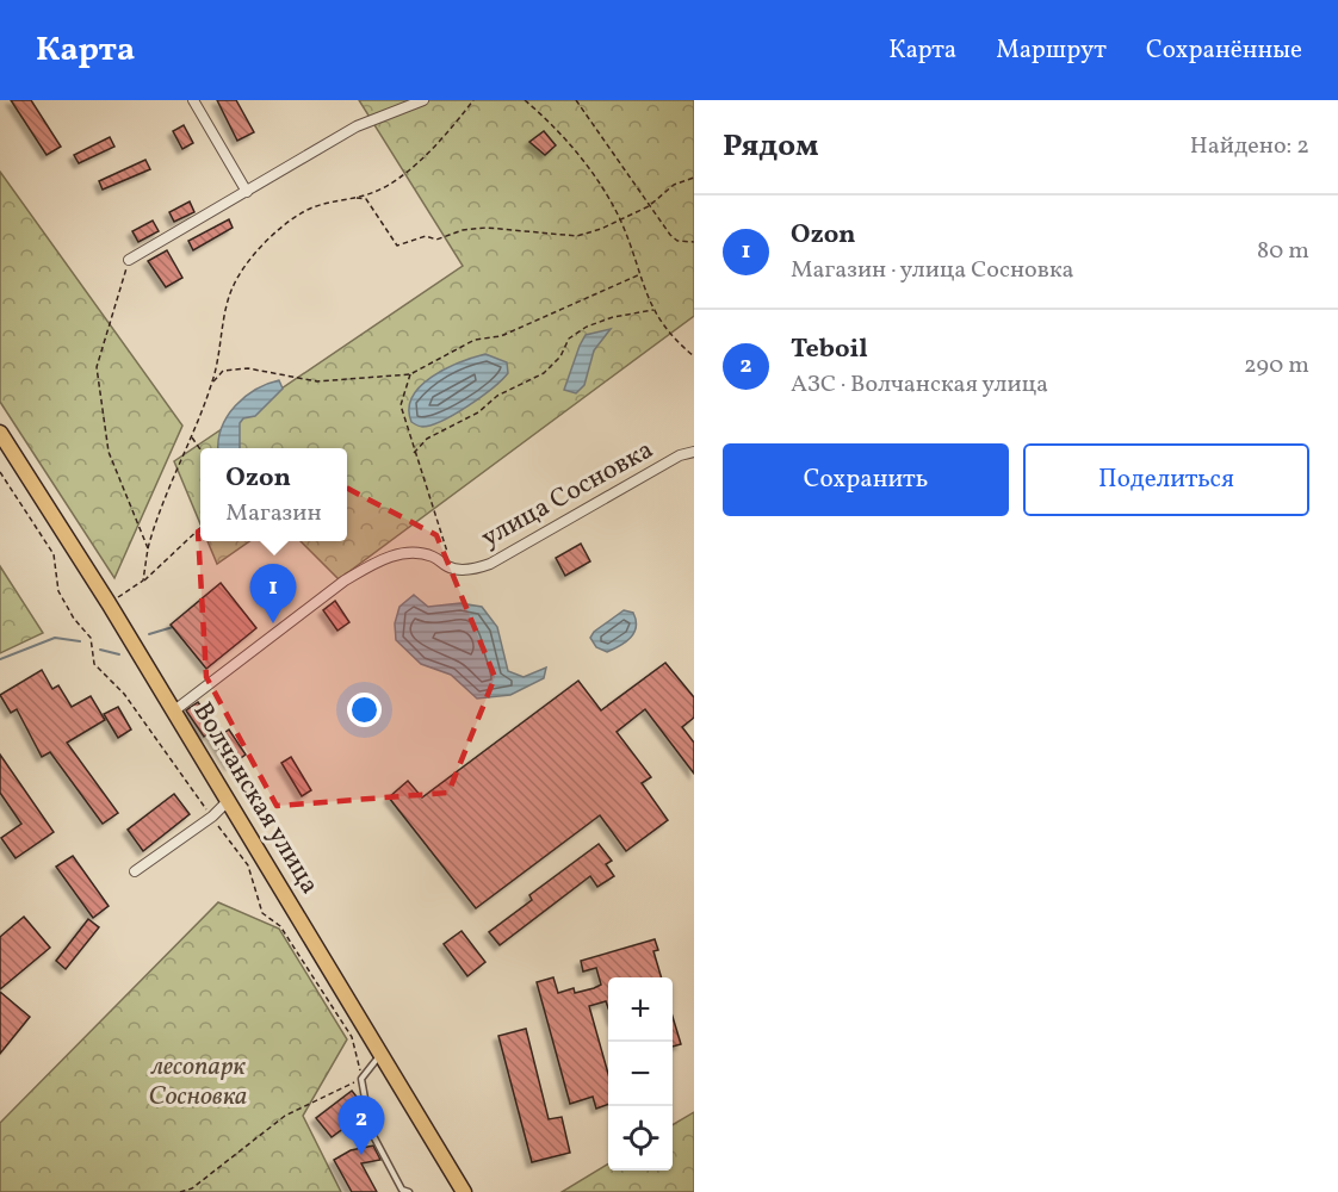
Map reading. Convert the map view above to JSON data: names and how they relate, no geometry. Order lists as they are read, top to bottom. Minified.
{"streets":{"main road":["Волчанская улица"],"street":["улица Сосновка"]},"crossings":[["улица Сосновка","Волчанская улица"]],"parks":["лесопарк Сосновка"],"page":{"header":"Карта","nav":["Карта","Маршрут","Сохранённые"],"heading":["Рядом","Найдено: 2"],"list":[{"mark":"1","name":"Ozon","note":"Магазин · улица Сосновка","value":"80 m"},{"mark":"2","name":"Teboil","note":"АЗС · Волчанская улица","value":"290 m"}],"buttons":["Сохранить","Поделиться"],"popup":["Ozon","Магазин"],"pins":["1","2"],"map_buttons":["+","−"]}}
